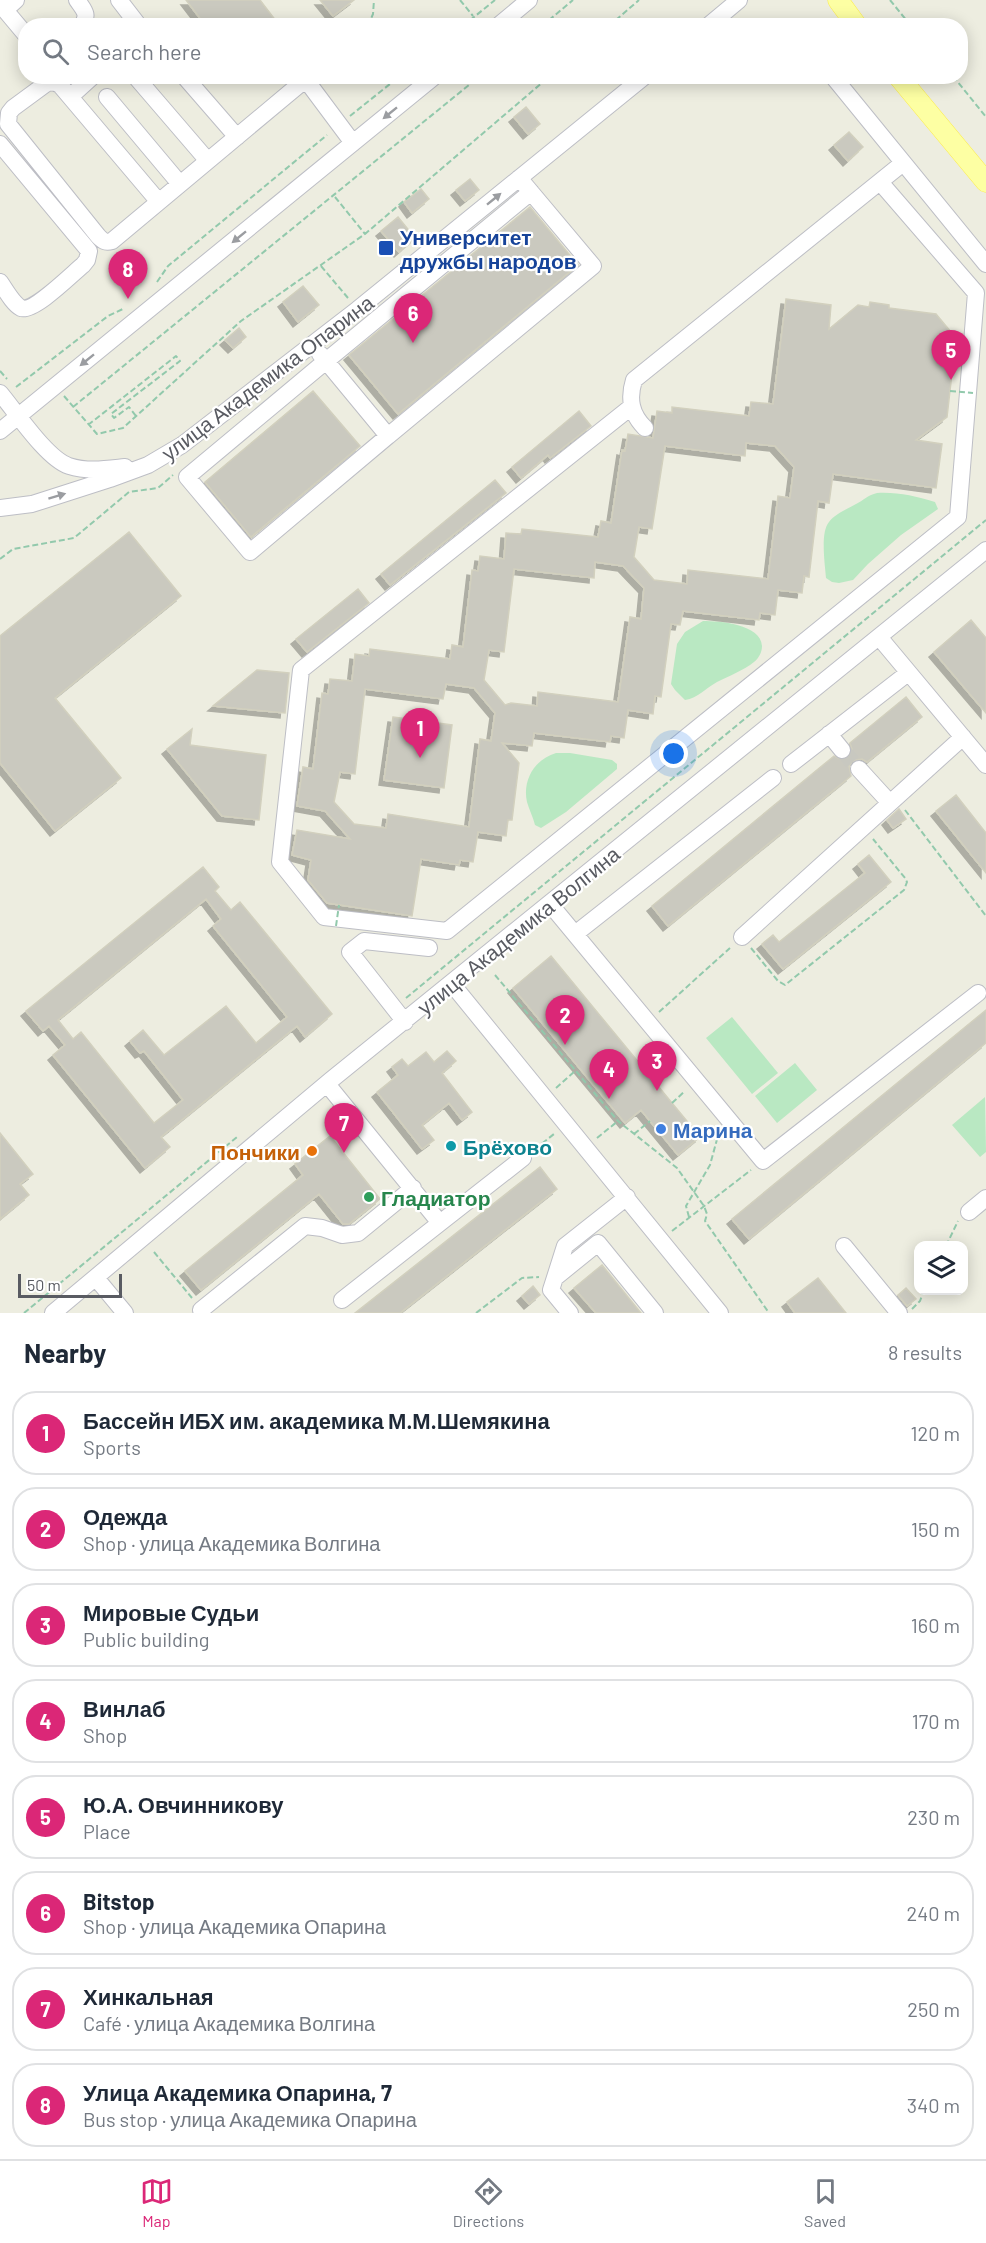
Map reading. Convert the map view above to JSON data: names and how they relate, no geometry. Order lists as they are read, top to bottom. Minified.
{"streets":{"street":["улица Академика Опарина","улица Академика Волгина"]},"places":{"transit":["Университет дружбы народов"],"other":["Марина","Брёхово","Пончики","Гладиатор"]},"scale_bar":"50 m","page":{"search":"Search here","pins":["8","6","5","1","2","3","4","7"],"scale":"50 m","heading":["Nearby","8 results"],"list":[{"mark":"1","name":"Бассейн ИБХ им. академика М.М.Шемякина","note":"Sports","value":"120 m"},{"mark":"2","name":"Одежда","note":"Shop · улица Академика Волгина","value":"150 m"},{"mark":"3","name":"Мировые Судьи","note":"Public building","value":"160 m"},{"mark":"4","name":"Винлаб","note":"Shop","value":"170 m"},{"mark":"5","name":"Ю.А. Овчинникову","note":"Place","value":"230 m"},{"mark":"6","name":"Bitstop","note":"Shop · улица Академика Опарина","value":"240 m"},{"mark":"7","name":"Хинкальная","note":"Café · улица Академика Волгина","value":"250 m"},{"mark":"8","name":"Улица Академика Опарина, 7","note":"Bus stop · улица Академика Опарина","value":"340 m"}],"nav":["Map","Directions","Saved"]}}
